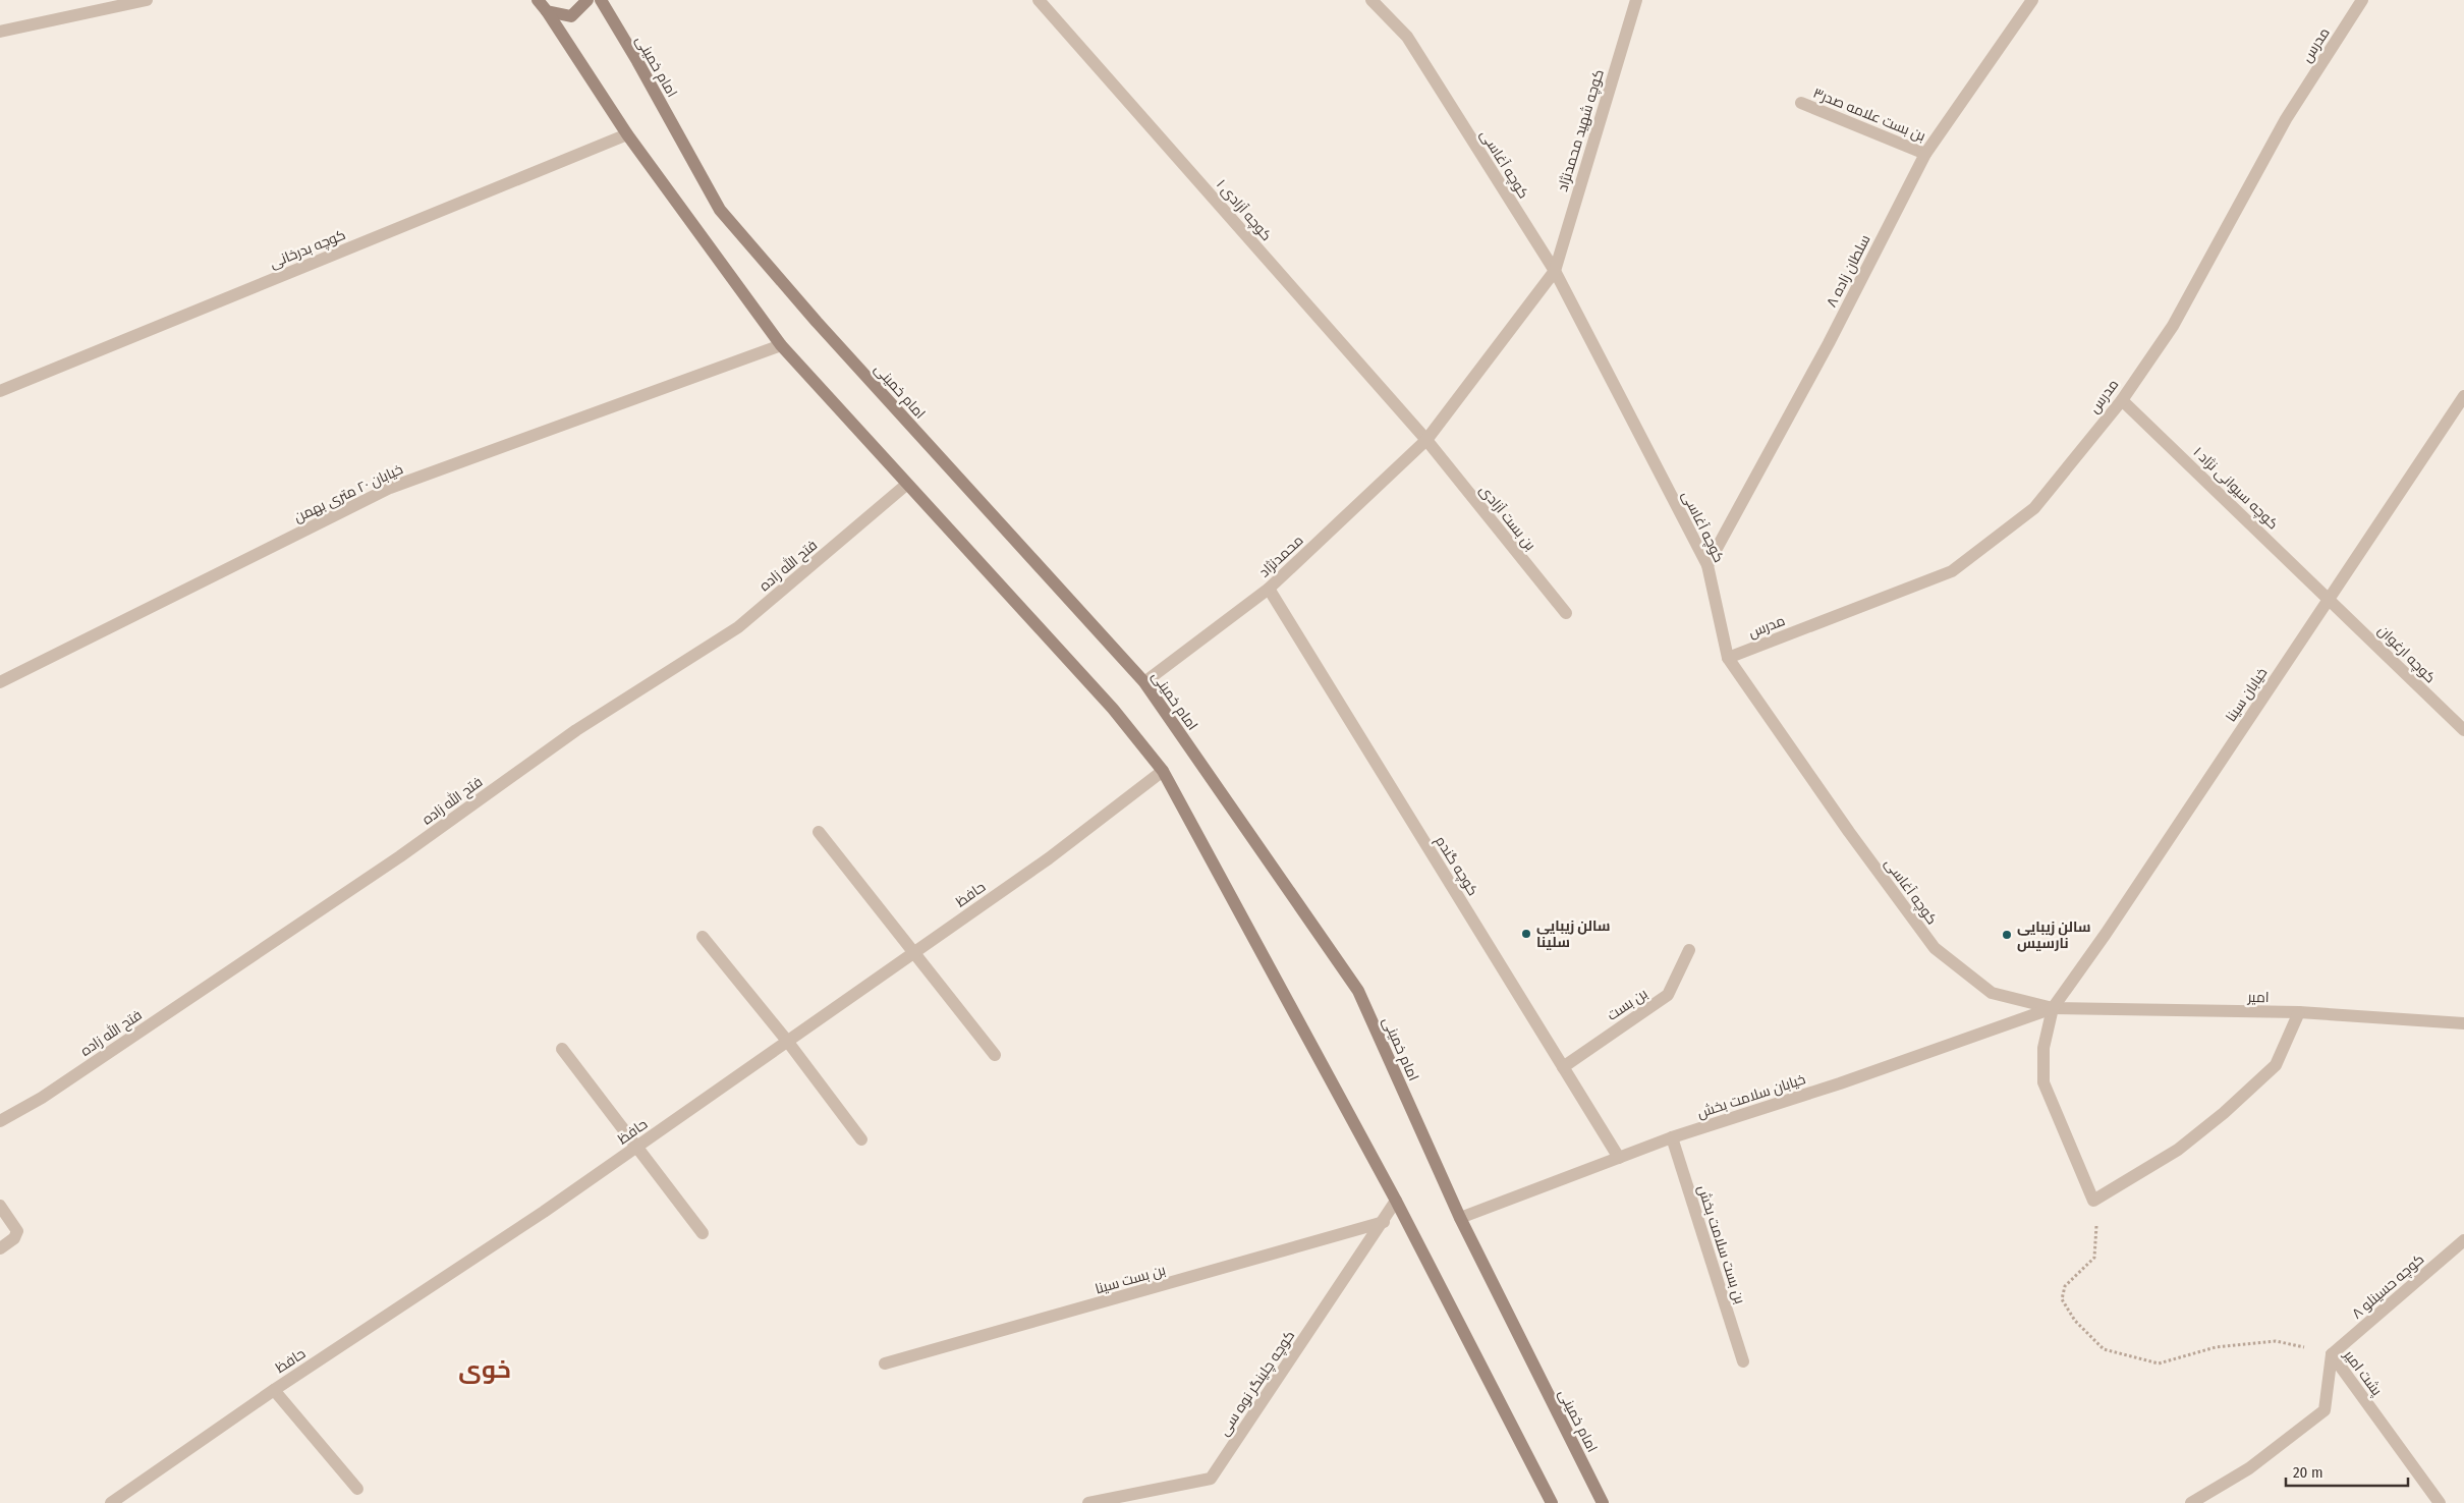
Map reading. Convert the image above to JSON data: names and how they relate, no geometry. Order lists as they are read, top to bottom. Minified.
{"streets":{"main road":["امام خمینی"],"street":["مدرس","بن بست علامه صدر۳","کوچه شهید محمدنژاد","کوچه آغاسی","کوچه آزادی ۱","کوچه بدرخانی","سلطان زاده ۸","کوچه سیوانی نژاد ۱","خیابان ۲۰ متری بهمن","بن بست آزادی","محمدنژاد","فتح الله زاده","کوچه ارغوان","خیابان سینا","کوچه گندم","حافظ","امیر","بن بست","خیابان سلامت بخش","بن بست سلامت بخش","بن بست سینا","کوچه حسینلو ۸","پشت امیر","کوچه چلینگر نوه سی"]},"crossings":[["مدرس","کوچه آغاسی"],["مدرس","کوچه سیوانی نژاد ۱"],["امام خمینی","محمدنژاد"],["امام خمینی","خیابان سلامت بخش"],["بن بست علامه صدر۳","سلطان زاده ۸"],["کوچه شهید محمدنژاد","کوچه آغاسی"],["کوچه شهید محمدنژاد","محمدنژاد"],["کوچه آغاسی","سلطان زاده ۸"],["کوچه آغاسی","محمدنژاد"],["کوچه آغاسی","خیابان سینا"],["کوچه آغاسی","امیر"],["کوچه آغاسی","خیابان سلامت بخش"],["کوچه آزادی ۱","بن بست آزادی"],["کوچه آزادی ۱","محمدنژاد"],["کوچه سیوانی نژاد ۱","کوچه ارغوان"],["کوچه سیوانی نژاد ۱","خیابان سینا"],["بن بست آزادی","محمدنژاد"],["محمدنژاد","کوچه گندم"],["کوچه ارغوان","خیابان سینا"],["خیابان سینا","امیر"],["خیابان سینا","خیابان سلامت بخش"],["کوچه گندم","بن بست"],["کوچه گندم","خیابان سلامت بخش"],["امیر","خیابان سلامت بخش"],["خیابان سلامت بخش","بن بست سلامت بخش"],["بن بست سینا","کوچه چلینگر نوه سی"],["کوچه حسینلو ۸","پشت امیر"]],"districts":["خوی"],"places":["سالن زیبایی سلینا","سالن زیبایی نارسیس"],"scale_bar":"20 m"}
